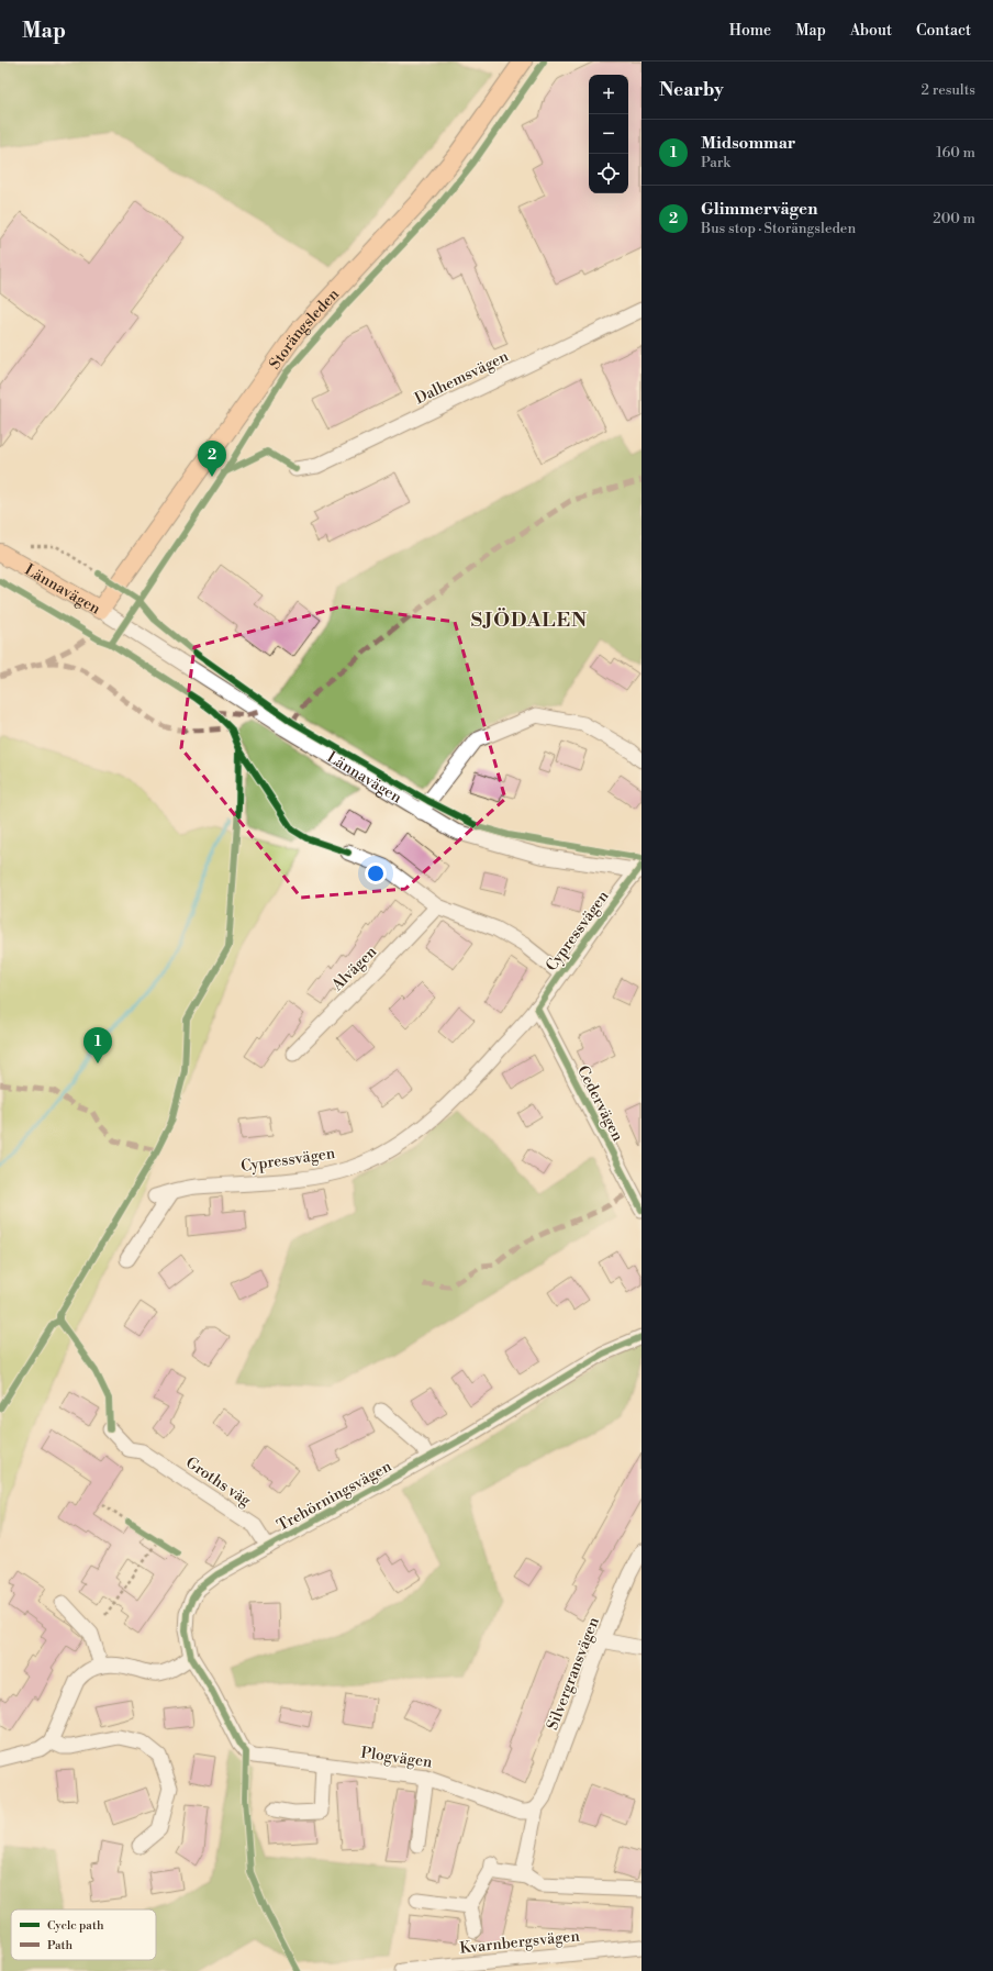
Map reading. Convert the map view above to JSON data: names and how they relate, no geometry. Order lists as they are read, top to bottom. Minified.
{"streets":{"main road":["Storängsleden","Lännavägen"],"street":["Dalhemsvägen","Cypressvägen","Alvägen","Cedervägen","Groths väg","Trehörningsvägen","Silvergransvägen","Plogvägen","Kvarnbergsvägen"]},"crossings":[["Storängsleden","Lännavägen"],["Lännavägen","Cypressvägen"],["Cypressvägen","Cedervägen"],["Groths väg","Trehörningsvägen"],["Trehörningsvägen","Plogvägen"],["Silvergransvägen","Plogvägen"]],"districts":["SJÖDALEN"],"legend":["Cycle path","Path"],"page":{"header":"Map","nav":["Home","Map","About","Contact"],"heading":["Nearby","2 results"],"map_buttons":["+","−"],"list":[{"mark":"1","name":"Midsommar","note":"Park","value":"160 m"},{"mark":"2","name":"Glimmervägen","note":"Bus stop · Storängsleden","value":"200 m"}],"pins":["2","1"]}}
